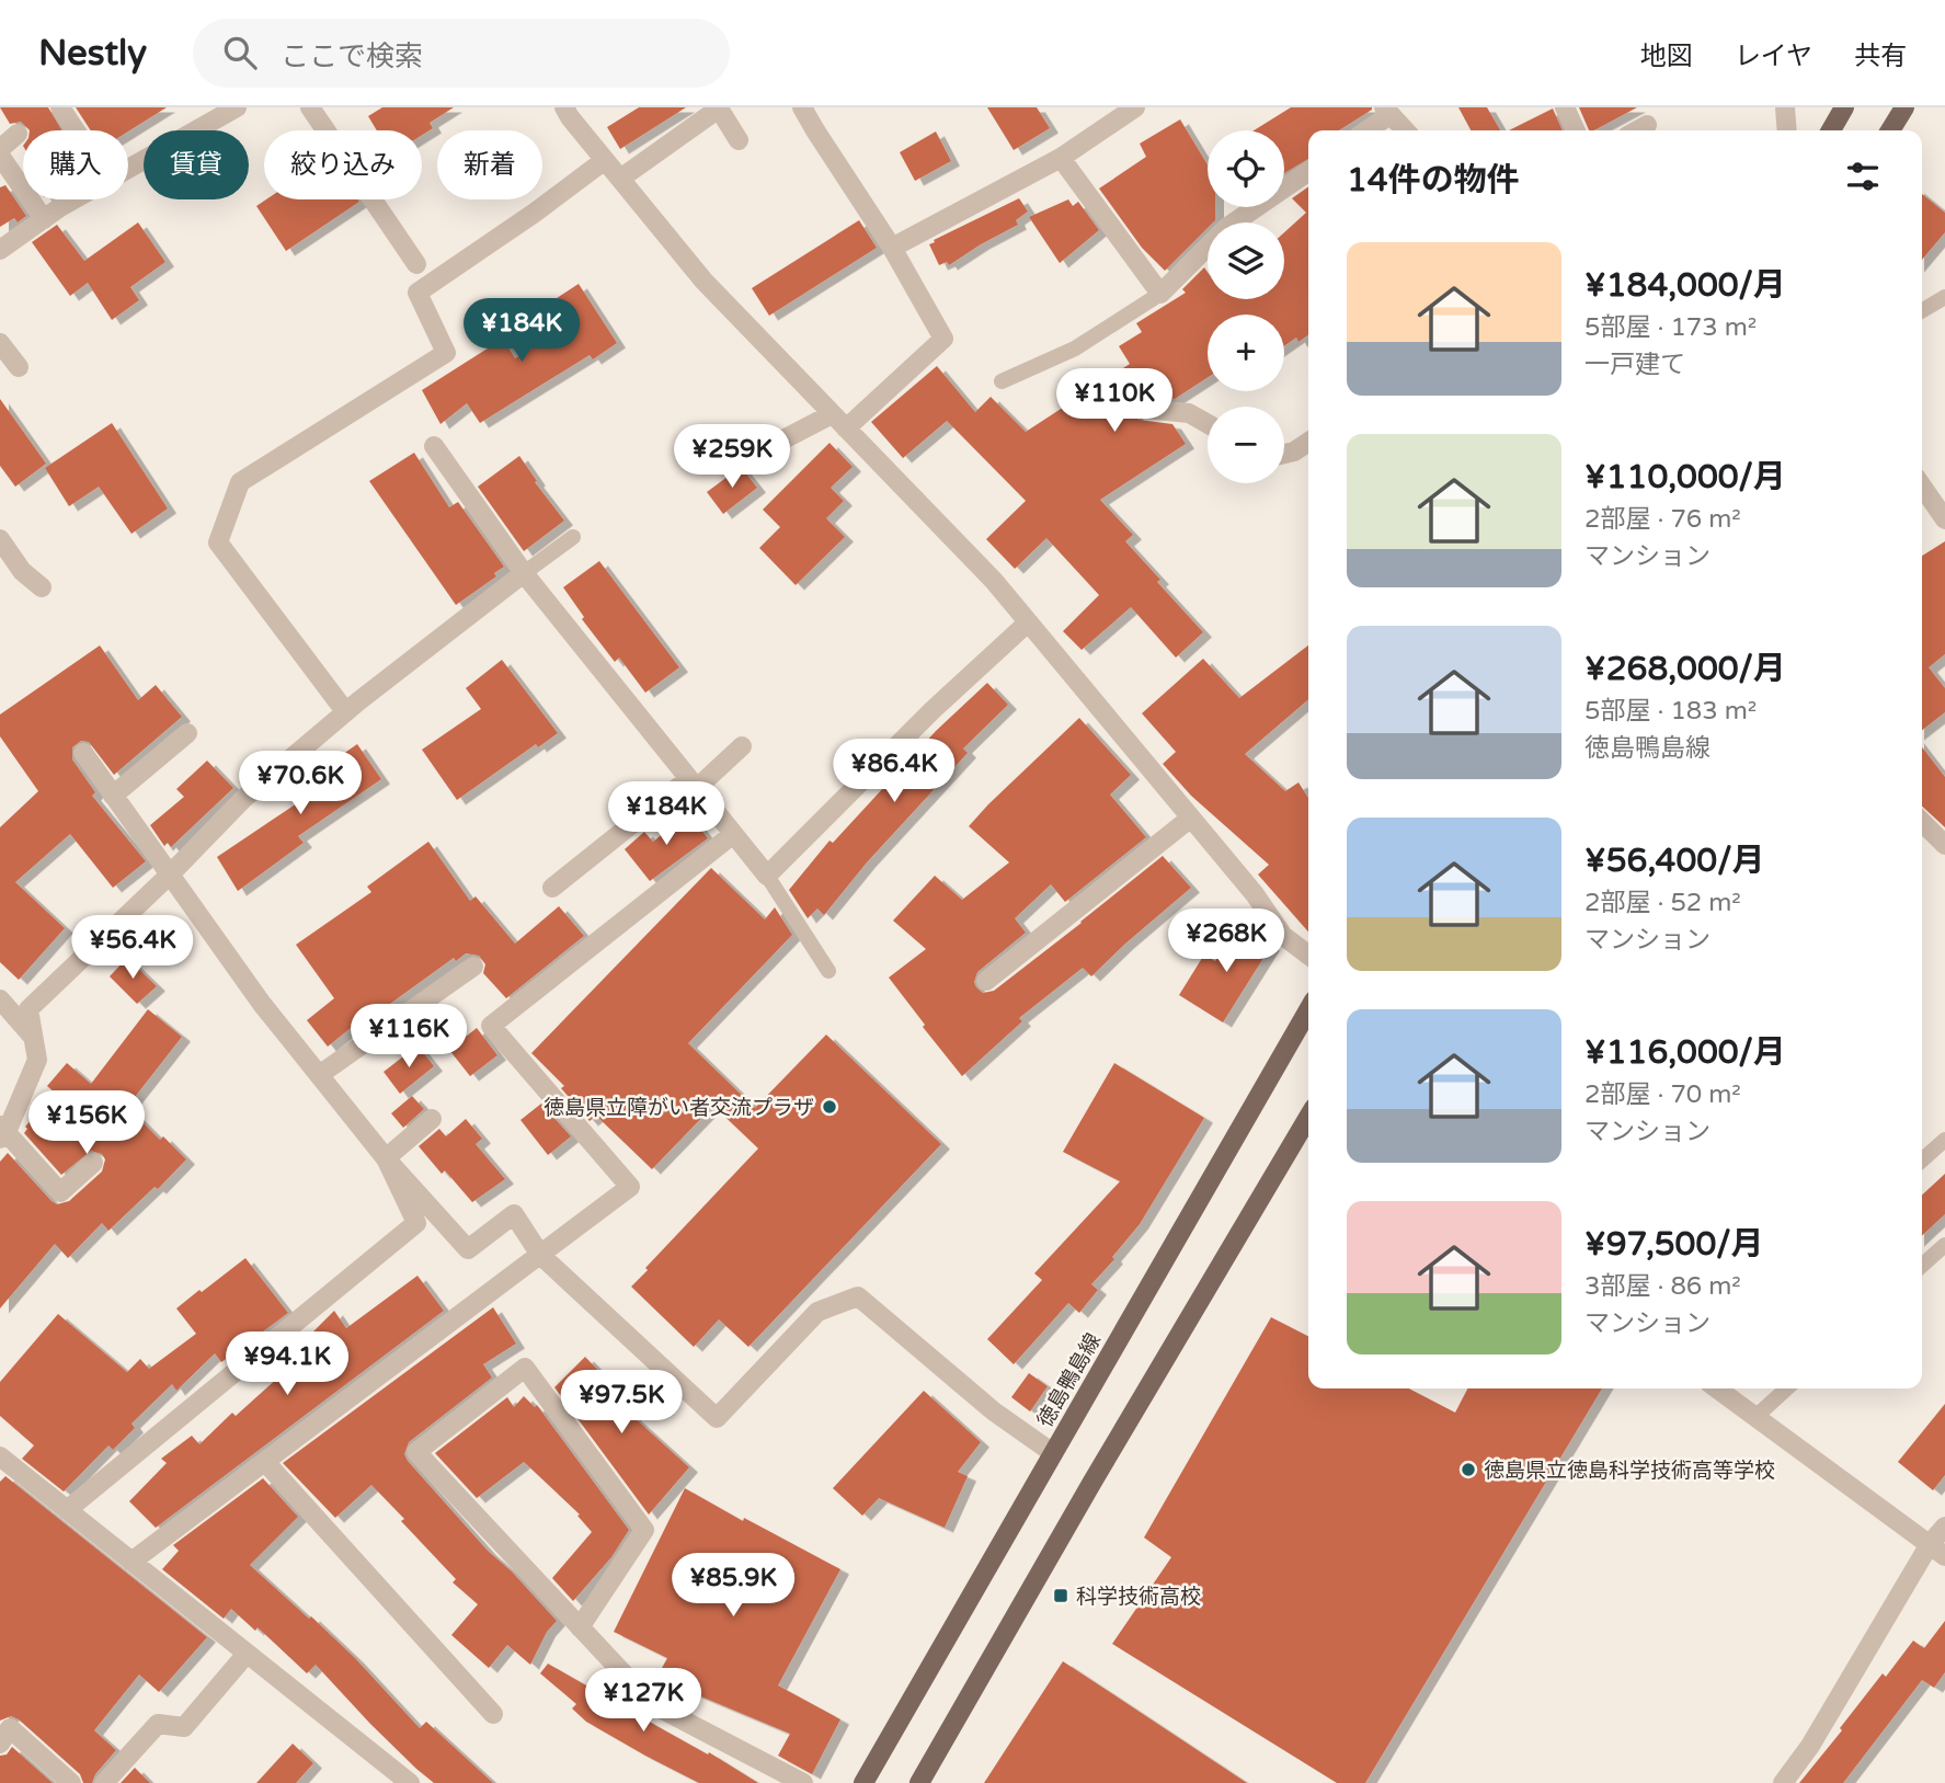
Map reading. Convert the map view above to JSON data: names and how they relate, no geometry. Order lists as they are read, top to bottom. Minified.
{"streets":{"main road":["徳島鴨島線"]},"places":{"other":["徳島県立障がい者交流プラザ","徳島県立徳島科学技術高等学校"],"transit":["科学技術高校"]},"page":{"header":"Nestly","search":"ここで検索","nav":["地図","レイヤ","共有"],"map_buttons":["+","−"],"chip":["購入","賃貸","絞り込み","新着"],"heading":"14件の物件","list":[{"name":"¥184,000/月","note":"5部屋 · 173 m² · 一戸建て"},{"name":"¥110,000/月","note":"2部屋 · 76 m² · マンション"},{"name":"¥268,000/月","note":"5部屋 · 183 m² · 徳島鴨島線"},{"name":"¥56,400/月","note":"2部屋 · 52 m² · マンション"},{"name":"¥116,000/月","note":"2部屋 · 70 m² · マンション"},{"name":"¥97,500/月","note":"3部屋 · 86 m² · マンション"}],"price":["¥184K","¥110K","¥259K","¥86.4K","¥70.6K","¥184K","¥268K","¥56.4K","¥116K","¥156K","¥94.1K","¥97.5K","¥85.9K","¥127K"]}}
